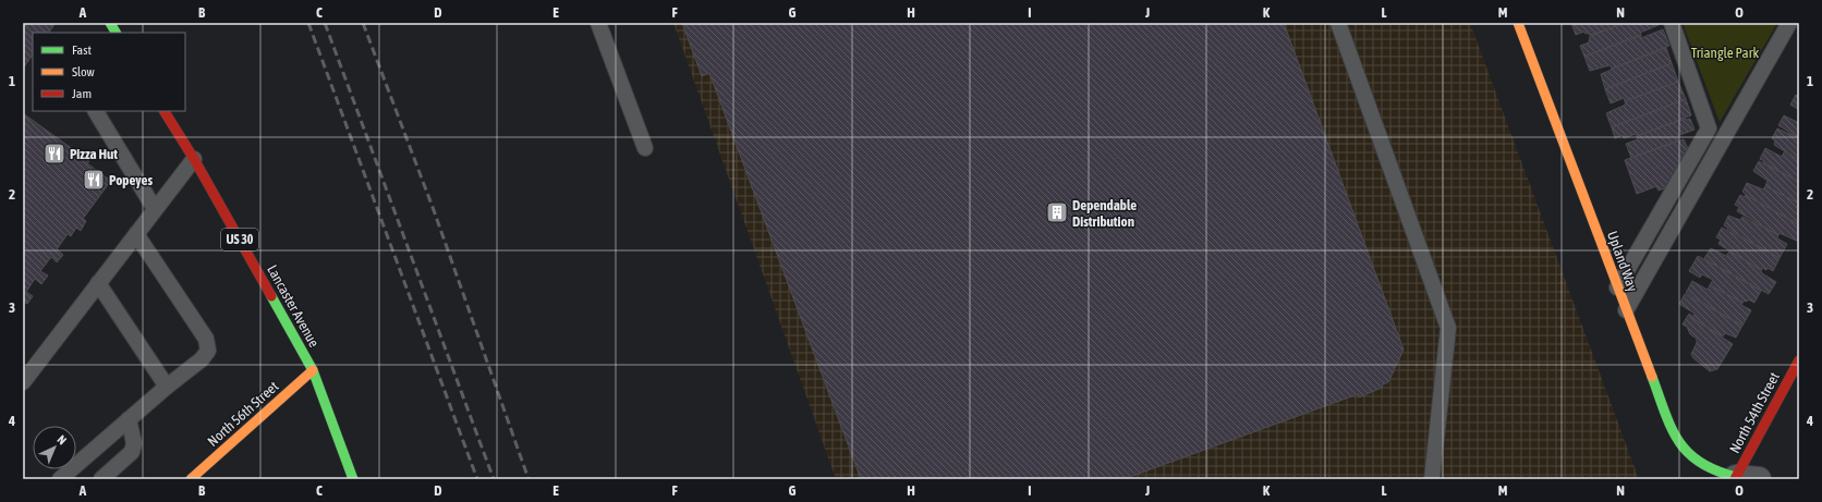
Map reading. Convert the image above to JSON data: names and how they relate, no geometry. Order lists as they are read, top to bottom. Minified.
{"streets":{"main road":["US 30","Upland Way","Lancaster Avenue","North 54th Street","North 56th Street"]},"crossings":[["Upland Way","North 54th Street"],["Lancaster Avenue","North 56th Street"]],"parks":["Triangle Park"],"places":{"restaurant":["Pizza Hut","Popeyes"],"building":["Dependable Distribution"]},"legend":["Fast","Slow","Jam"],"north":"top right","grid":{"columns":["A","B","C","D","E","F","G","H","I","J","K","L","M","N","O"],"rows":["1","2","3","4"]}}
